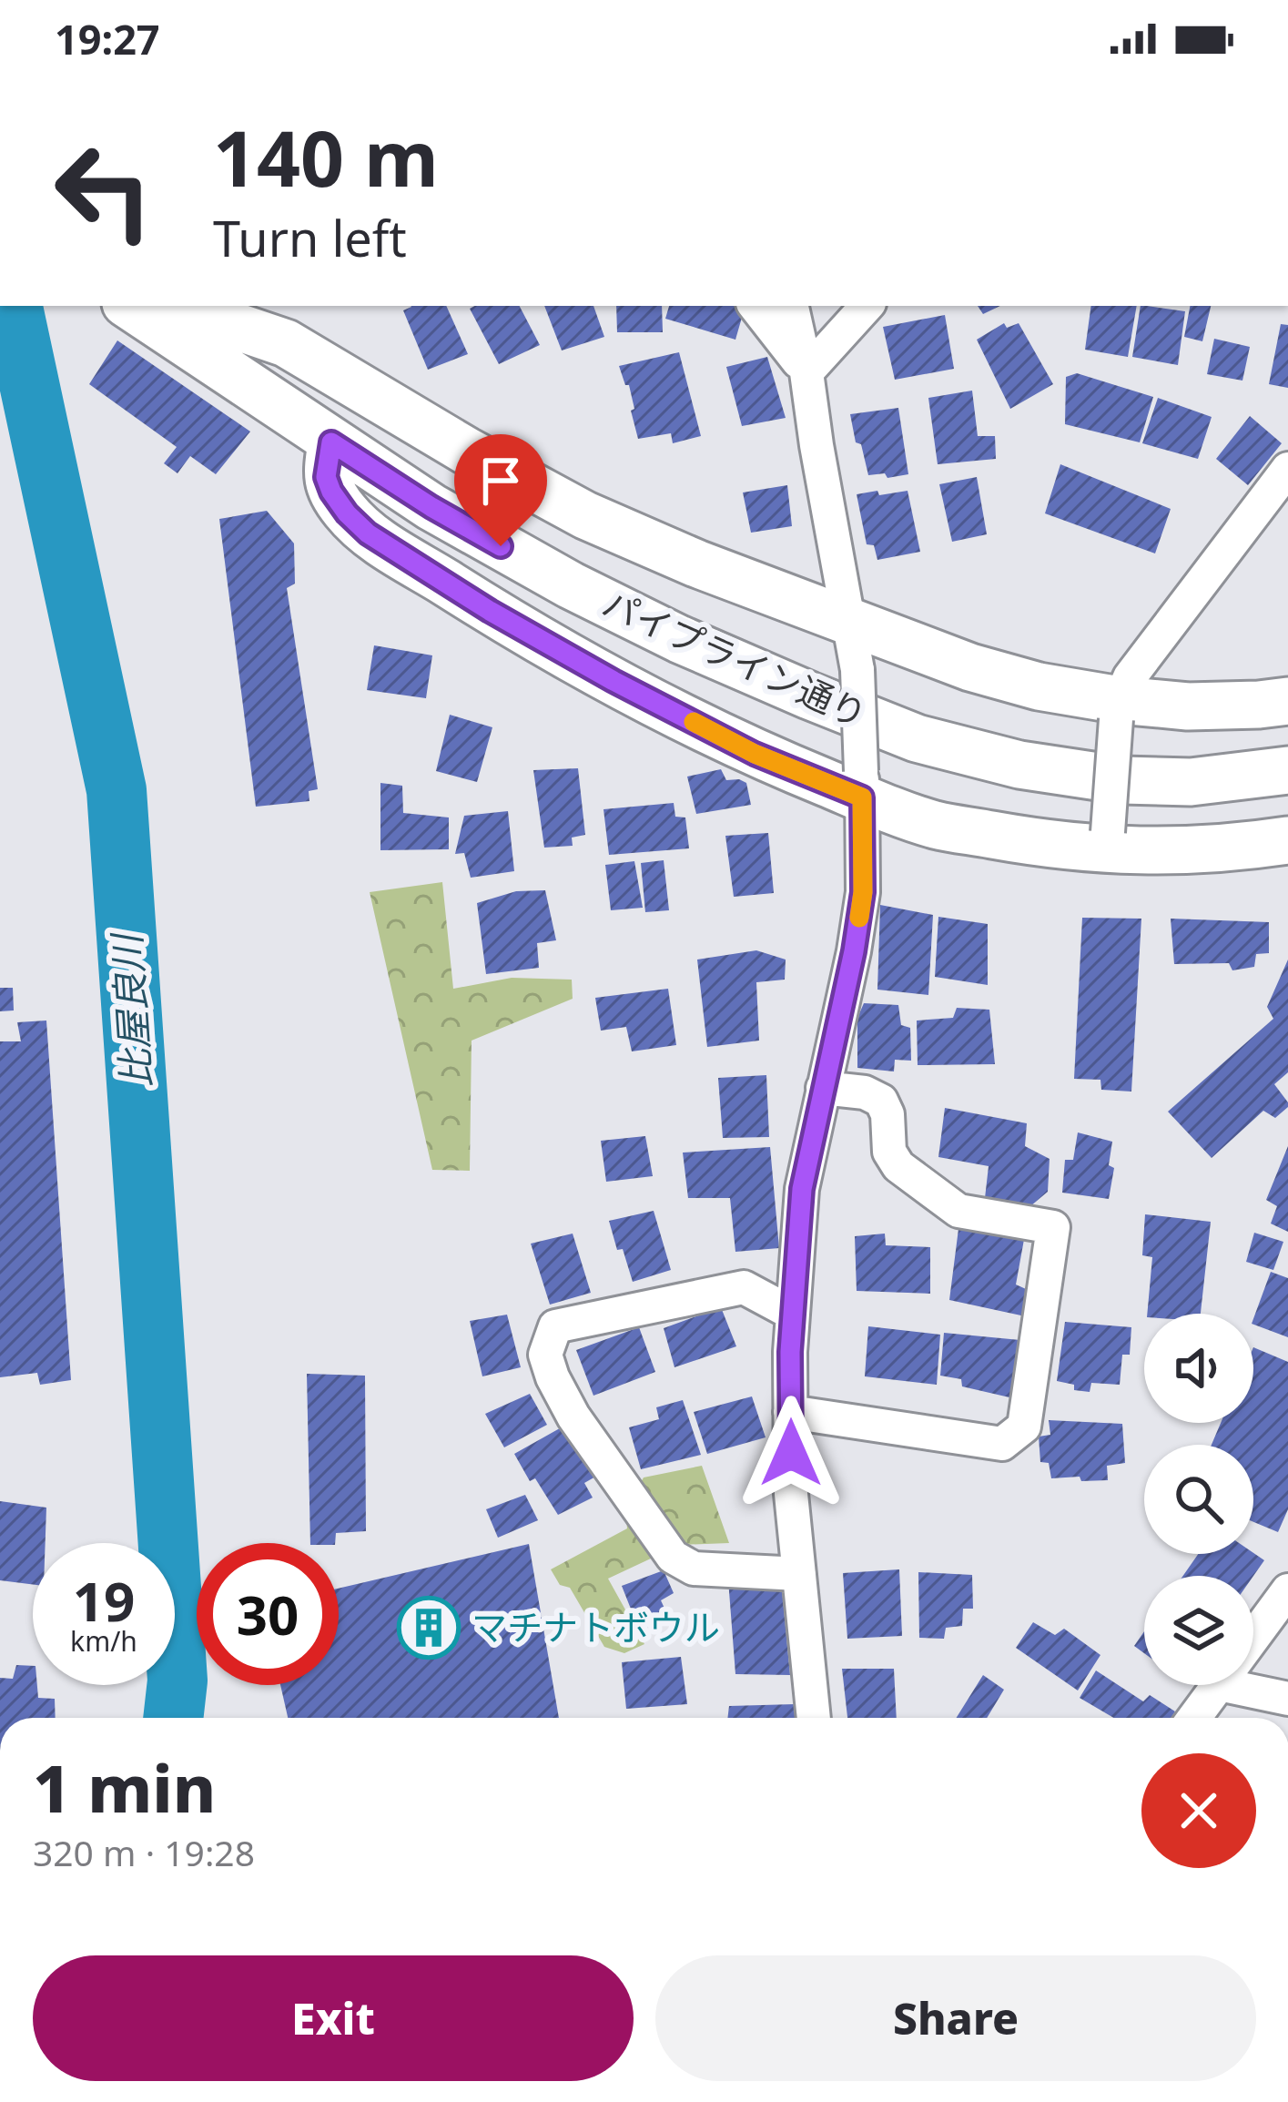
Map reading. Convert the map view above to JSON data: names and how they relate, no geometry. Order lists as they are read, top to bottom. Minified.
{"streets":{"main road":["パイプライン通り"]},"water":["比屋良川"],"places":{"building":["マチナトボウル"]},"page":{"status":"19:27","turn":["140 m","Turn left"],"speed":"19 km/h","limit":"30","heading":["1 min","320 m · 19:28"],"buttons":["Exit","Share"]}}
